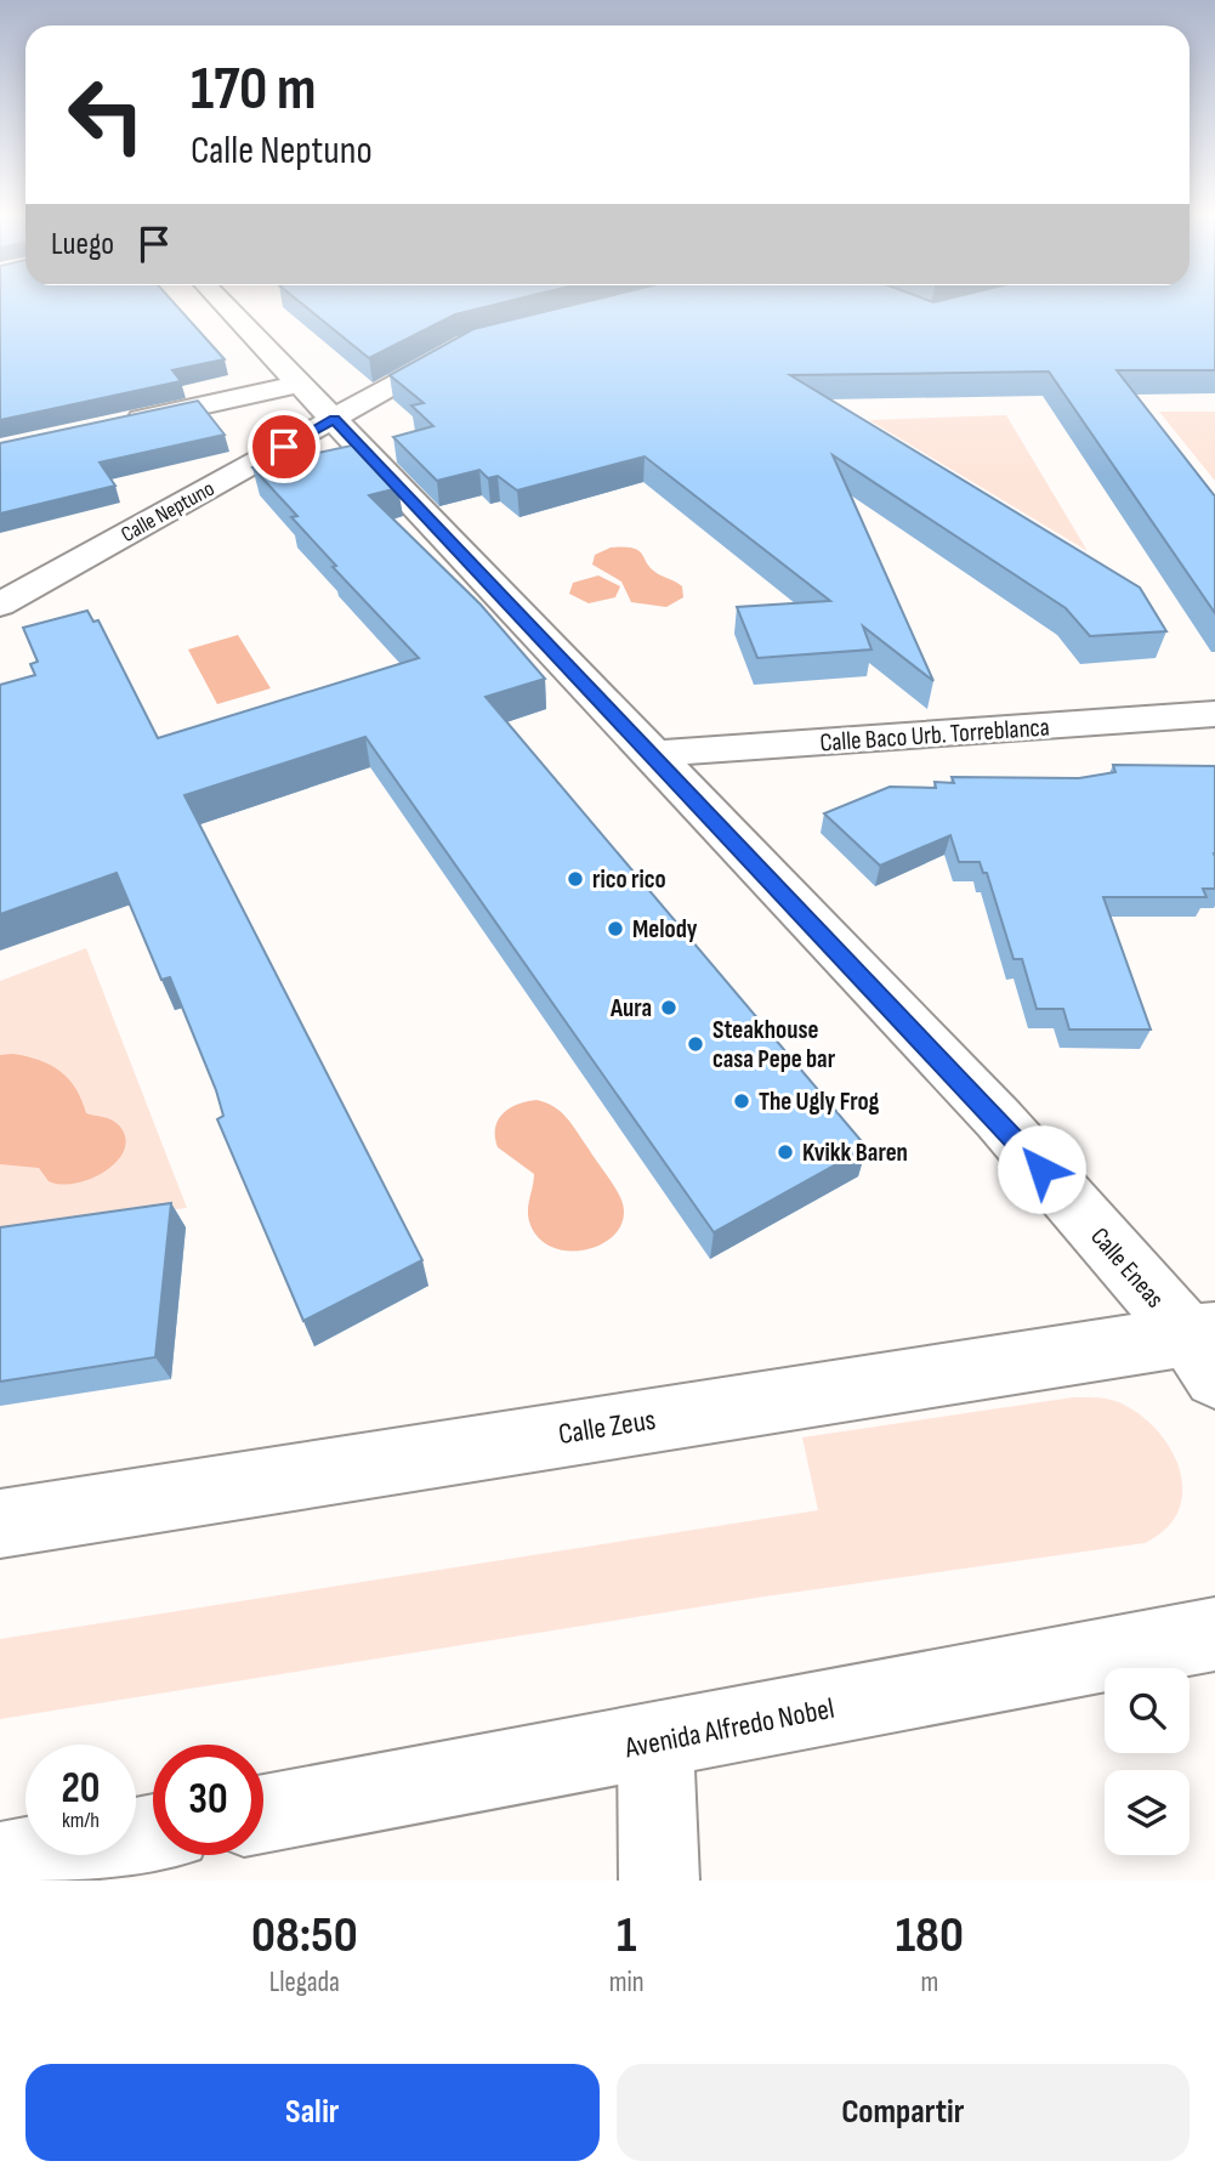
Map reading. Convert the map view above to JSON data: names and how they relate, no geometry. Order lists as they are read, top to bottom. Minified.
{"streets":{"street":["Calle Neptuno","Calle Baco Urb. Torreblanca","Calle Eneas","Calle Zeus","Avenida Alfredo Nobel"]},"crossings":[["Calle Neptuno","Calle Eneas"],["Calle Baco Urb. Torreblanca","Calle Eneas"],["Calle Eneas","Calle Zeus"]],"places":["rico rico","Melody","Aura","Steakhouse casa Pepe bar","The Ugly Frog","Kvikk Baren"],"page":{"turn":["170 m","Calle Neptuno"],"then":"Luego","speed":"20 km/h","limit":"30","eta":["08:50","Llegada","1","min","180","m"],"buttons":["Salir","Compartir"]}}
